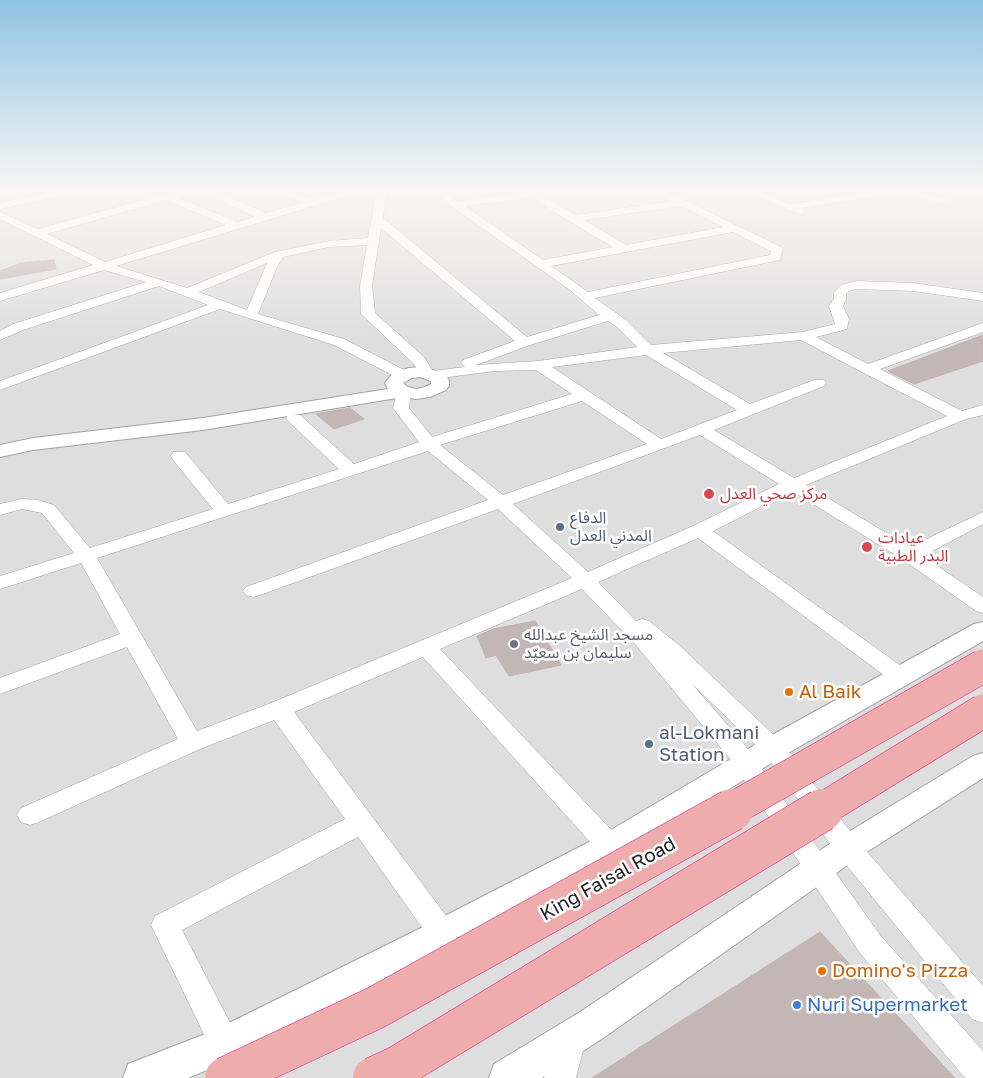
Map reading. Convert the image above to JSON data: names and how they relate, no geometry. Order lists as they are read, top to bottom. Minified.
{"streets":{"highway":["King Faisal Road"]},"places":["مركز صحي العدل","الدفاع المدني العدل","عيادات البدر الطبية","مسجد الشيخ عبدالله سليمان بن سعيّد","Al Baik","al-Lokmani Station","Domino's Pizza","Nuri Supermarket"]}
